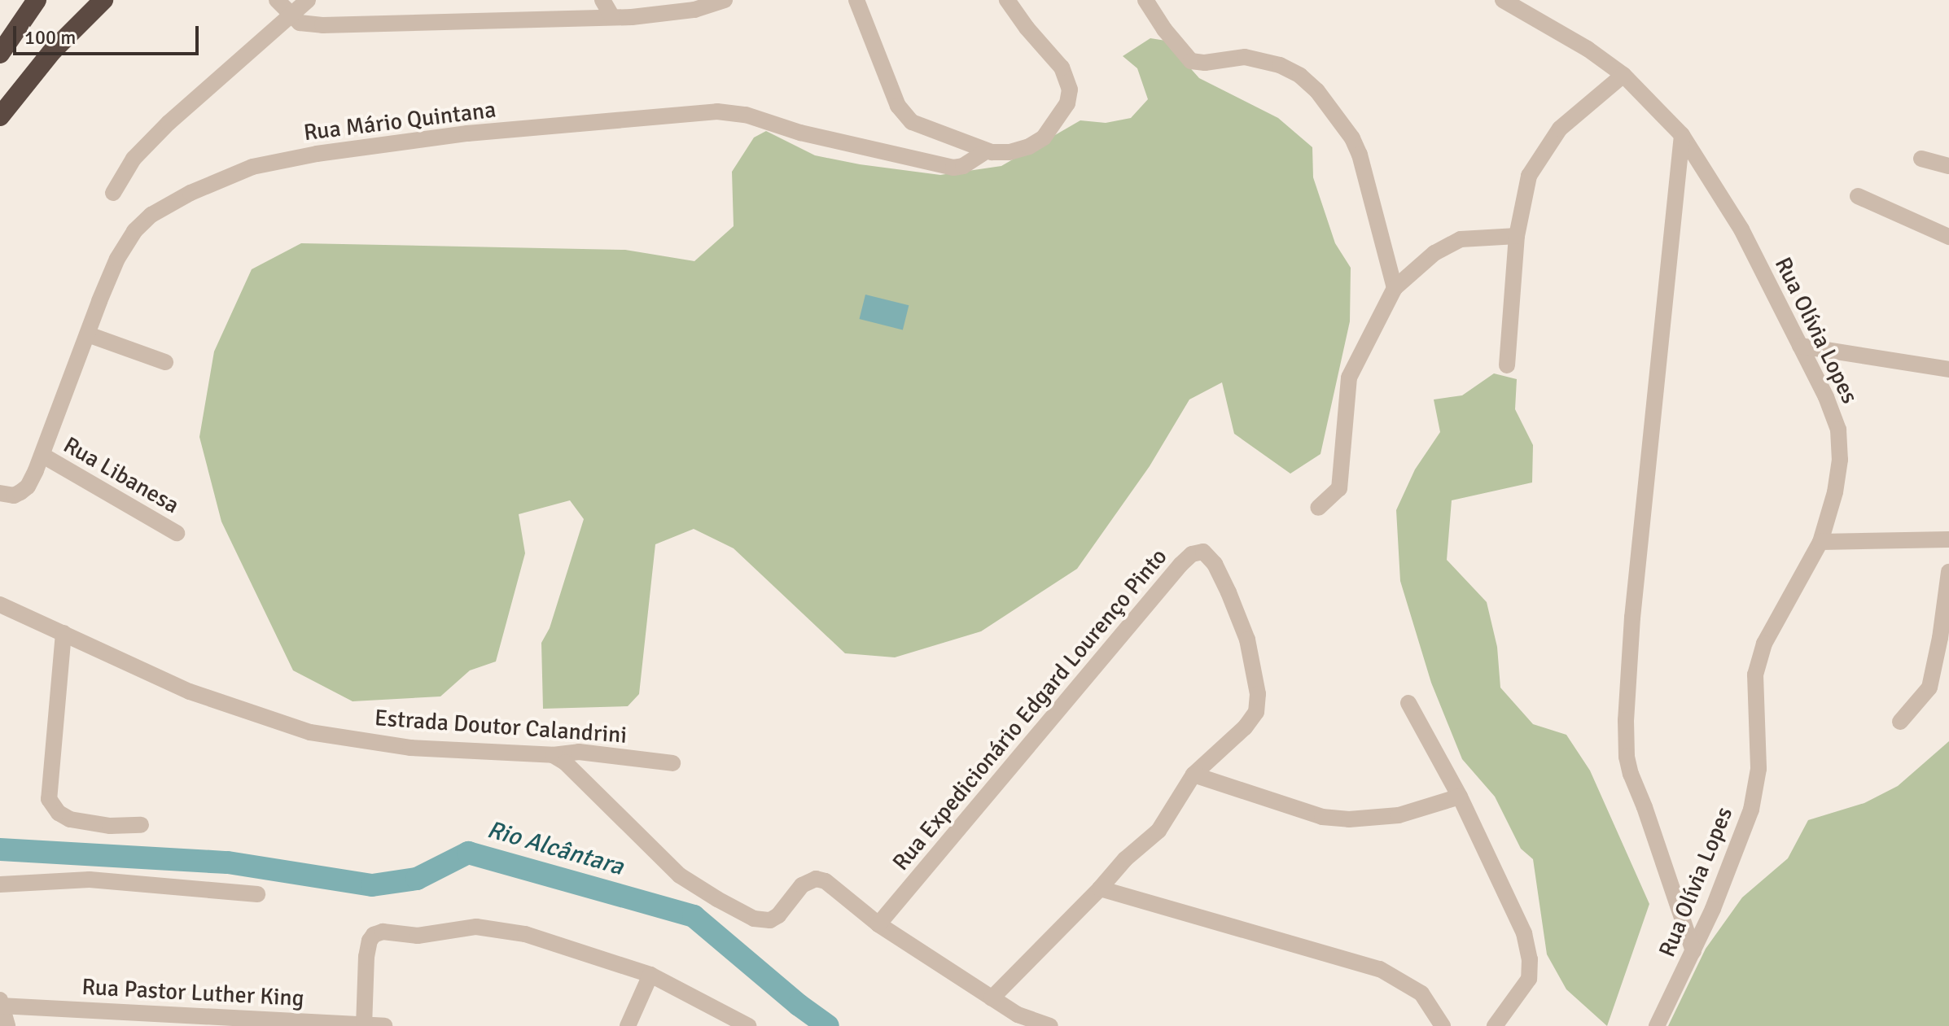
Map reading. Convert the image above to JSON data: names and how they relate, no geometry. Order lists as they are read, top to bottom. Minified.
{"streets":{"street":["Rua Mário Quintana","Rua Olívia Lopes","Rua Libanesa","Rua Expedicionário Edgard Lourenço Pinto","Estrada Doutor Calandrini","Rua Pastor Luther King"]},"crossings":[["Rua Mário Quintana","Rua Libanesa"]],"water":["Rio Alcântara"],"scale_bar":"100 m"}
